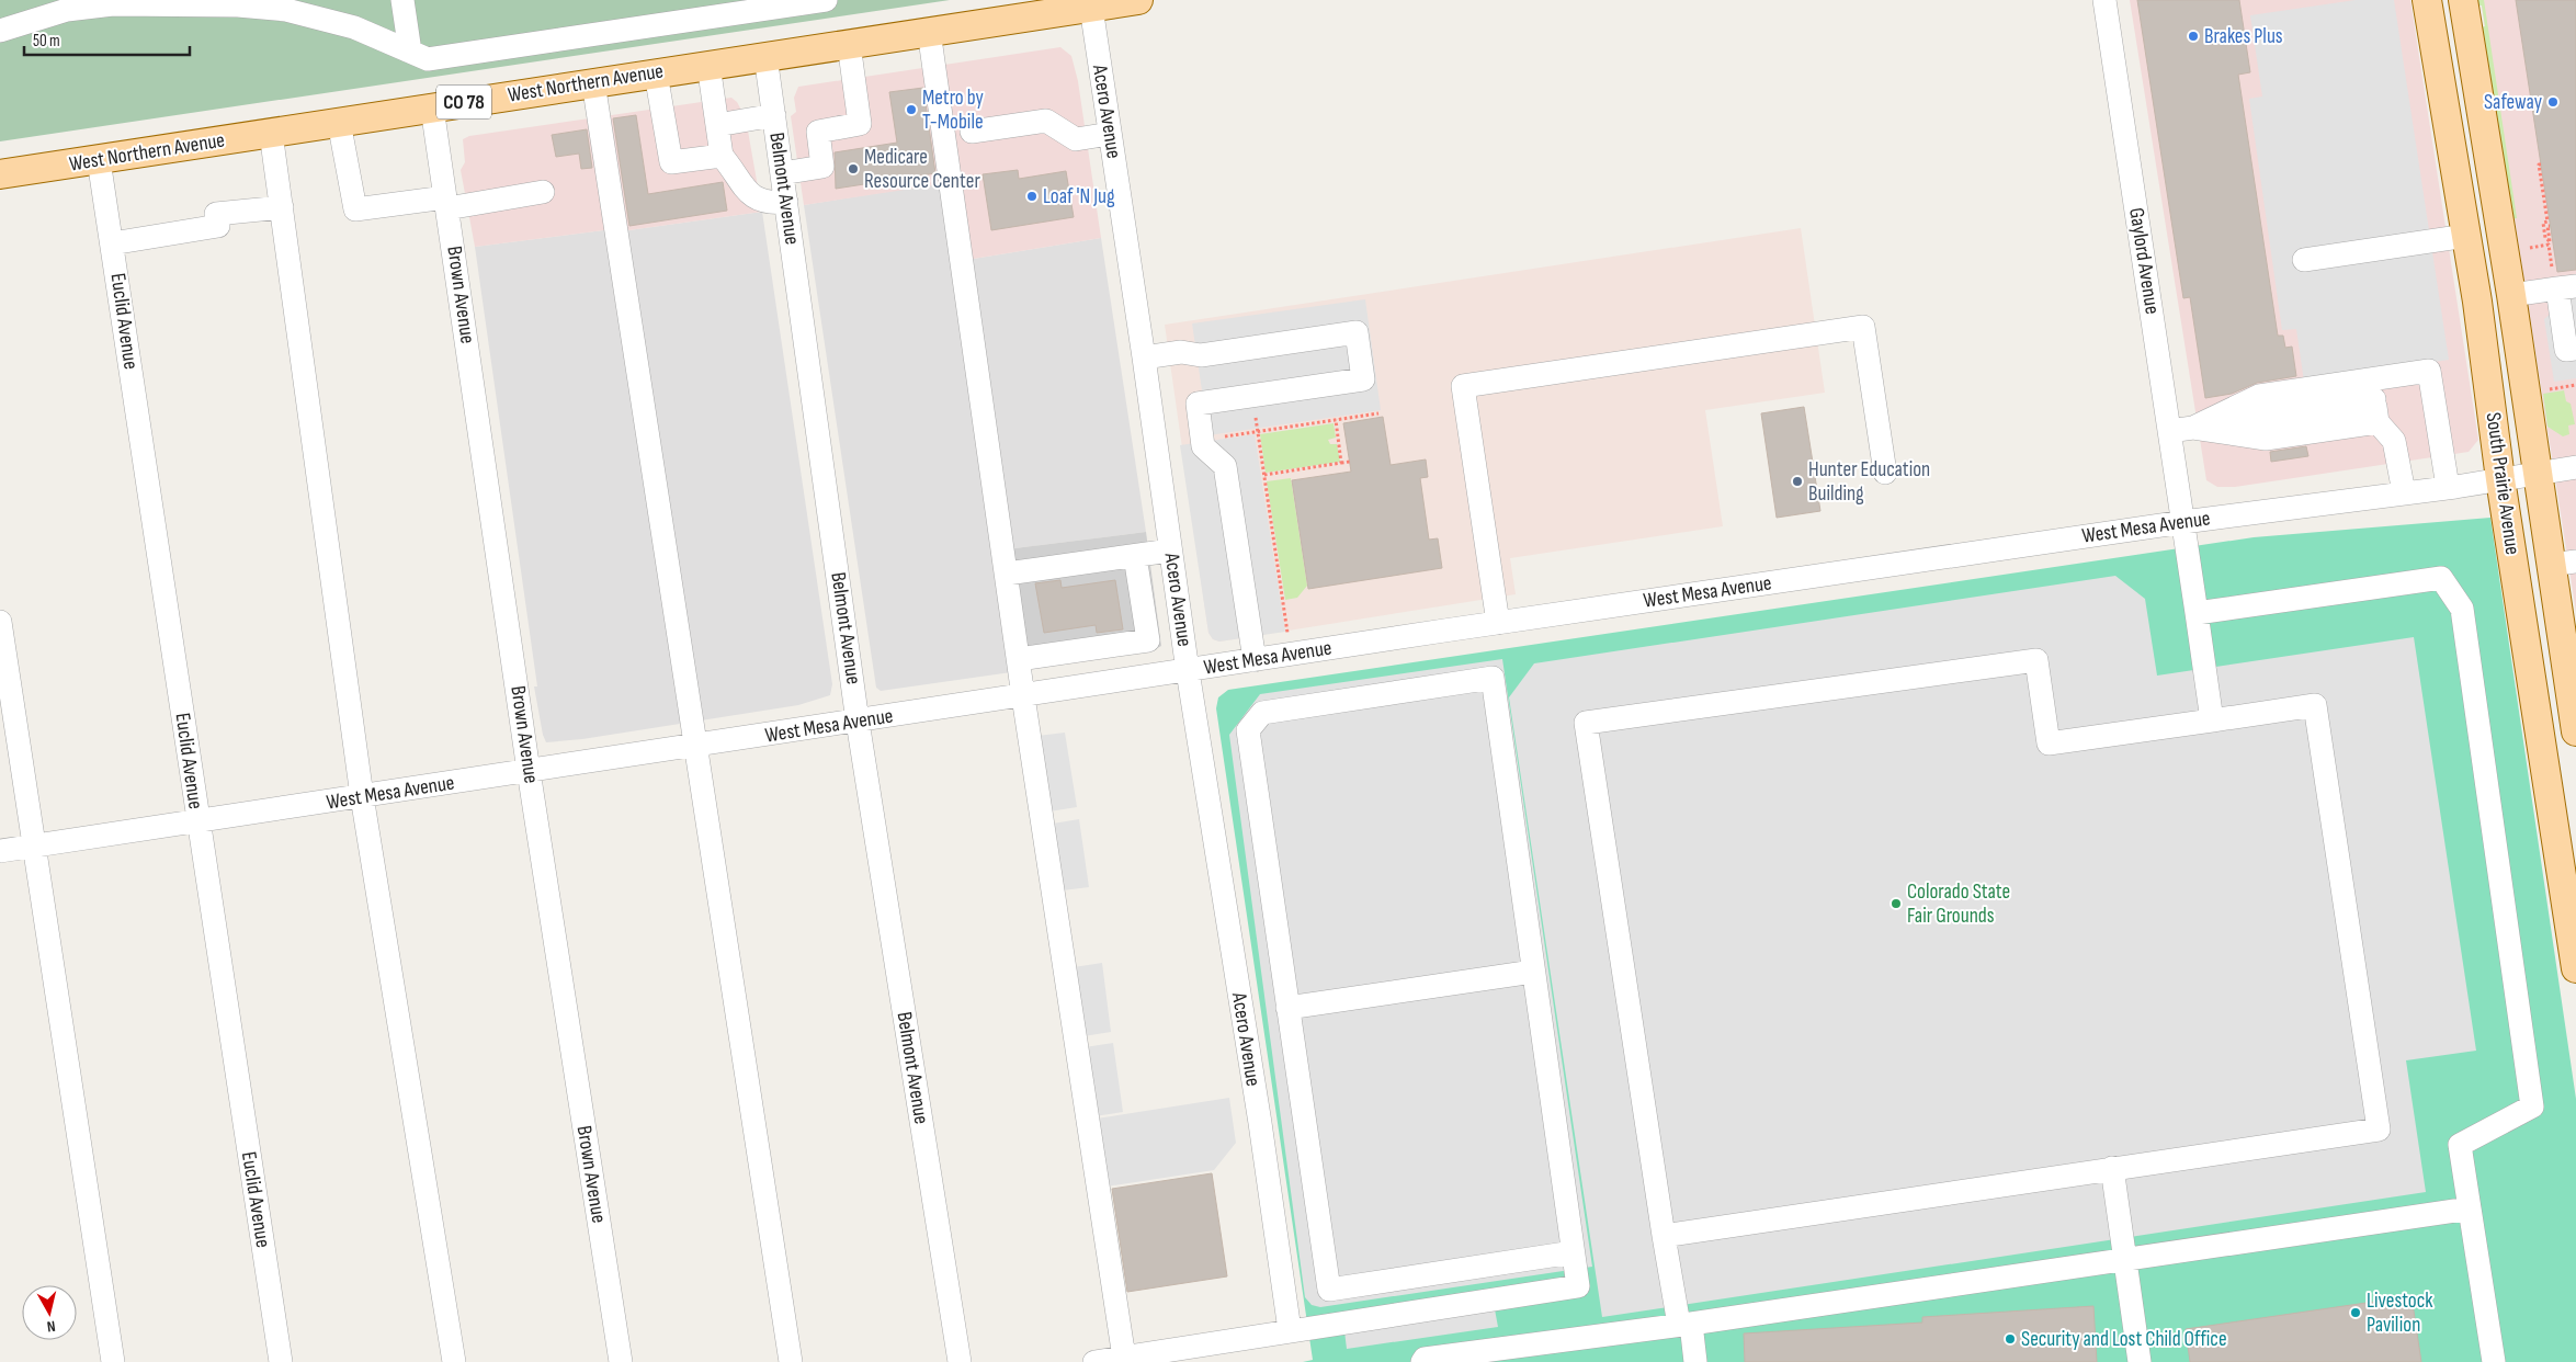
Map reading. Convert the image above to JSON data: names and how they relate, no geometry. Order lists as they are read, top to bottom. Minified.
{"streets":{"main road":["West Northern Avenue","CO 78","South Prairie Avenue"],"street":["Acero Avenue","Belmont Avenue","Gaylord Avenue","Brown Avenue","Euclid Avenue","West Mesa Avenue"]},"crossings":[["West Northern Avenue","Acero Avenue"],["West Northern Avenue","Belmont Avenue"],["West Northern Avenue","Brown Avenue"],["West Northern Avenue","Euclid Avenue"],["Acero Avenue","West Mesa Avenue"],["Belmont Avenue","West Mesa Avenue"],["Gaylord Avenue","West Mesa Avenue"],["Brown Avenue","West Mesa Avenue"],["Euclid Avenue","West Mesa Avenue"],["South Prairie Avenue","West Mesa Avenue"]],"places":["Brakes Plus","Safeway","Metro by T-Mobile","Medicare Resource Center","Loaf 'N Jug","Hunter Education Building","Colorado State Fair Grounds","Livestock Pavilion","Security and Lost Child Office"],"scale_bar":"50 m","north":"bottom"}
